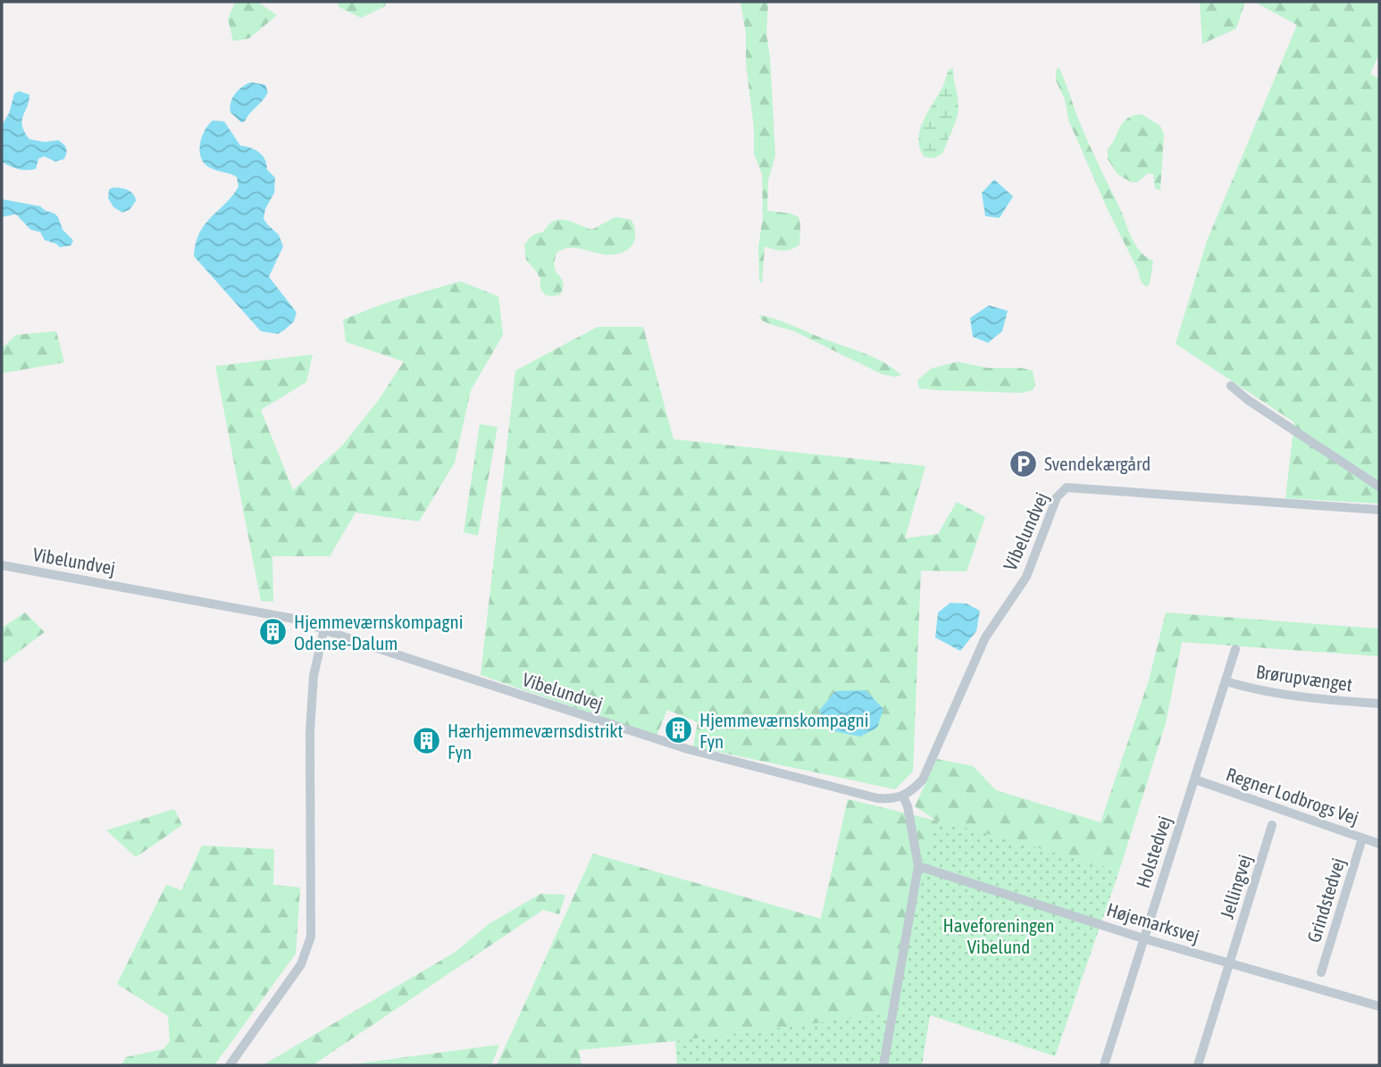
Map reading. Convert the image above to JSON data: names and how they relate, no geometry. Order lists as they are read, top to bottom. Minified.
{"streets":{"street":["Vibelundvej","Brørupvænget","Regner Lodbrogs Vej","Holstedvej","Jellingvej","Grindstedvej","Højemarksvej"]},"crossings":[["Brørupvænget","Holstedvej"],["Regner Lodbrogs Vej","Holstedvej"],["Regner Lodbrogs Vej","Grindstedvej"],["Holstedvej","Højemarksvej"],["Jellingvej","Højemarksvej"]],"parks":["Haveforeningen Vibelund"],"places":{"parking":["Svendekærgård"],"building":["Hjemmeværnskompagni Odense-Dalum","Hjemmeværnskompagni Fyn","Hærhjemmeværnsdistrikt Fyn"]}}
